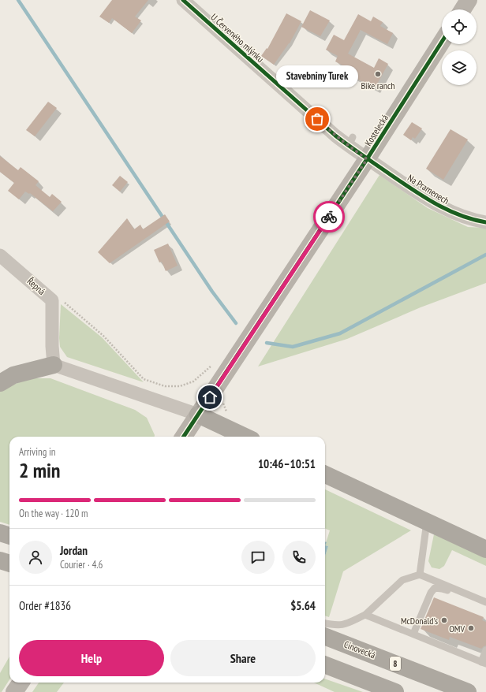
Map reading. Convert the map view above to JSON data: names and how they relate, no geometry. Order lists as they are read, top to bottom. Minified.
{"streets":{"highway":["Cínovecká","8"],"main road":["Kostelecká"],"street":["U Červeného mlýnku","Na Pramenech","Řepná"]},"crossings":[["U Červeného mlýnku","Kostelecká"],["U Červeného mlýnku","Na Pramenech"],["Kostelecká","Na Pramenech"]],"places":["Bike ranch","Stavebniny Turek","McDonald's","OMV"],"page":{"bubble":"Stavebniny Turek","heading":["2 min","Arriving in","10:46–10:51"],"panel":["Jordan","Courier · 4.6","Order #1836","$5.64"],"bar":"On the way · 120 m","buttons":["Help","Share"]}}
